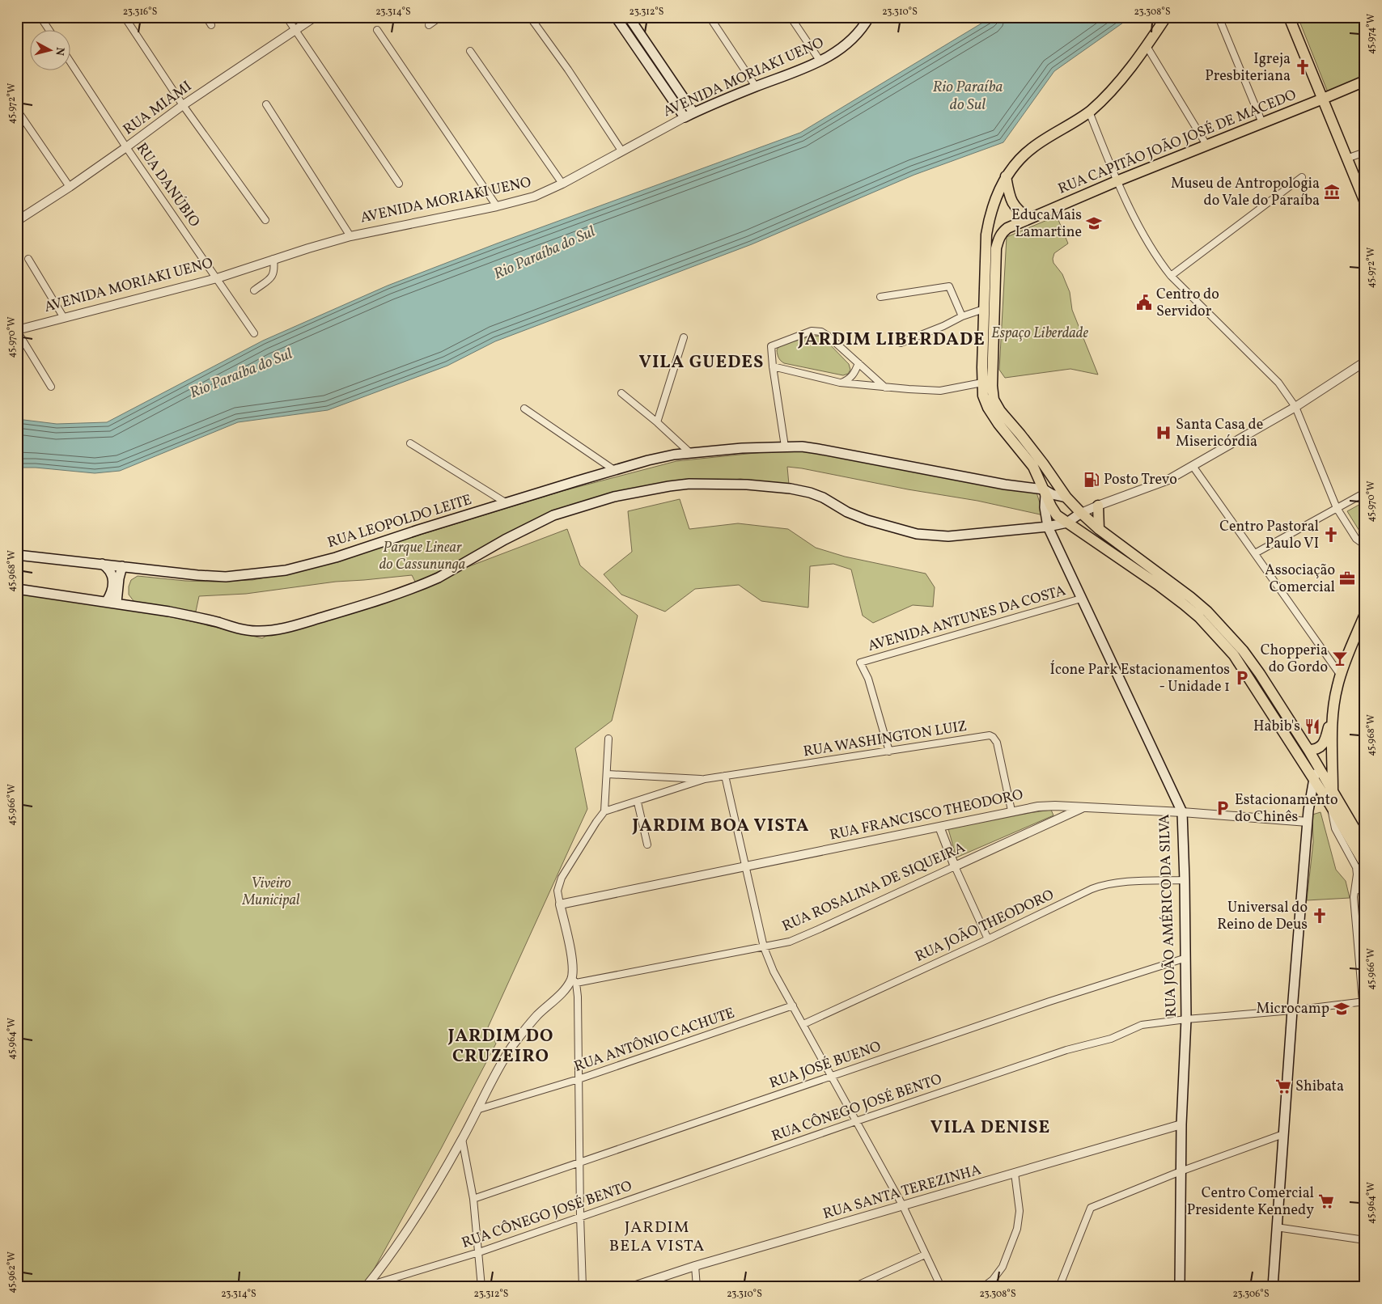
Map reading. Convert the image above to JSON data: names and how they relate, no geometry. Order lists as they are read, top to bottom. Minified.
{"streets":{"main road":["AVENIDA MORIAKI UENO","RUA CAPITÃO JOÃO JOSÉ DE MACEDO","RUA LEOPOLDO LEITE","RUA JOÃO AMÉRICO DA SILVA"],"street":["RUA MIAMI","RUA DANÚBIO","AVENIDA ANTUNES DA COSTA","RUA WASHINGTON LUIZ","RUA FRANCISCO THEODORO","RUA ROSALINA DE SIQUEIRA","RUA JOÃO THEODORO","RUA ANTÔNIO CACHUTE","RUA JOSÉ BUENO","RUA CÔNEGO JOSÉ BENTO","RUA SANTA TEREZINHA"]},"crossings":[["AVENIDA MORIAKI UENO","RUA DANÚBIO"],["RUA MIAMI","RUA DANÚBIO"],["RUA CAPITÃO JOÃO JOSÉ DE MACEDO","RUA LEOPOLDO LEITE"],["RUA LEOPOLDO LEITE","RUA JOÃO AMÉRICO DA SILVA"],["AVENIDA ANTUNES DA COSTA","RUA WASHINGTON LUIZ"],["AVENIDA ANTUNES DA COSTA","RUA JOÃO AMÉRICO DA SILVA"],["RUA WASHINGTON LUIZ","RUA FRANCISCO THEODORO"],["RUA FRANCISCO THEODORO","RUA ROSALINA DE SIQUEIRA"],["RUA FRANCISCO THEODORO","RUA JOÃO AMÉRICO DA SILVA"],["RUA JOÃO AMÉRICO DA SILVA","RUA JOÃO THEODORO"],["RUA JOÃO AMÉRICO DA SILVA","RUA JOSÉ BUENO"],["RUA JOÃO AMÉRICO DA SILVA","RUA CÔNEGO JOSÉ BENTO"],["RUA JOÃO AMÉRICO DA SILVA","RUA SANTA TEREZINHA"]],"districts":["JARDIM LIBERDADE","VILA GUEDES","JARDIM BOA VISTA","JARDIM DO CRUZEIRO","VILA DENISE","JARDIM BELA VISTA"],"water":["Rio Paraíba do Sul"],"parks":["Espaço Liberdade","Parque Linear do Cassununga","Viveiro Municipal"],"places":{"church":["Igreja Presbiteriana","Centro Pastoral Paulo VI","Universal do Reino de Deus"],"museum":["Museu de Antropologia do Vale do Paraíba"],"school or university":["EducaMais Lamartine","Microcamp"],"public building":["Centro do Servidor"],"hospital":["Santa Casa de Misericórdia"],"fuel station":["Posto Trevo"],"office":["Associação Comercial"],"bar":["Chopperia do Gordo"],"parking":["Ícone Park Estacionamentos - Unidade 1","Estacionamento do Chinês"],"restaurant":["Habib's"],"supermarket":["Shibata","Centro Comercial Presidente Kennedy"]},"north":"right","coordinates":["23.316°S","23.314°S","23.312°S","23.310°S","23.308°S","45.974°W","45.972°W","45.970°W","45.968°W","45.966°W","45.964°W","45.962°W","23.306°S"]}
